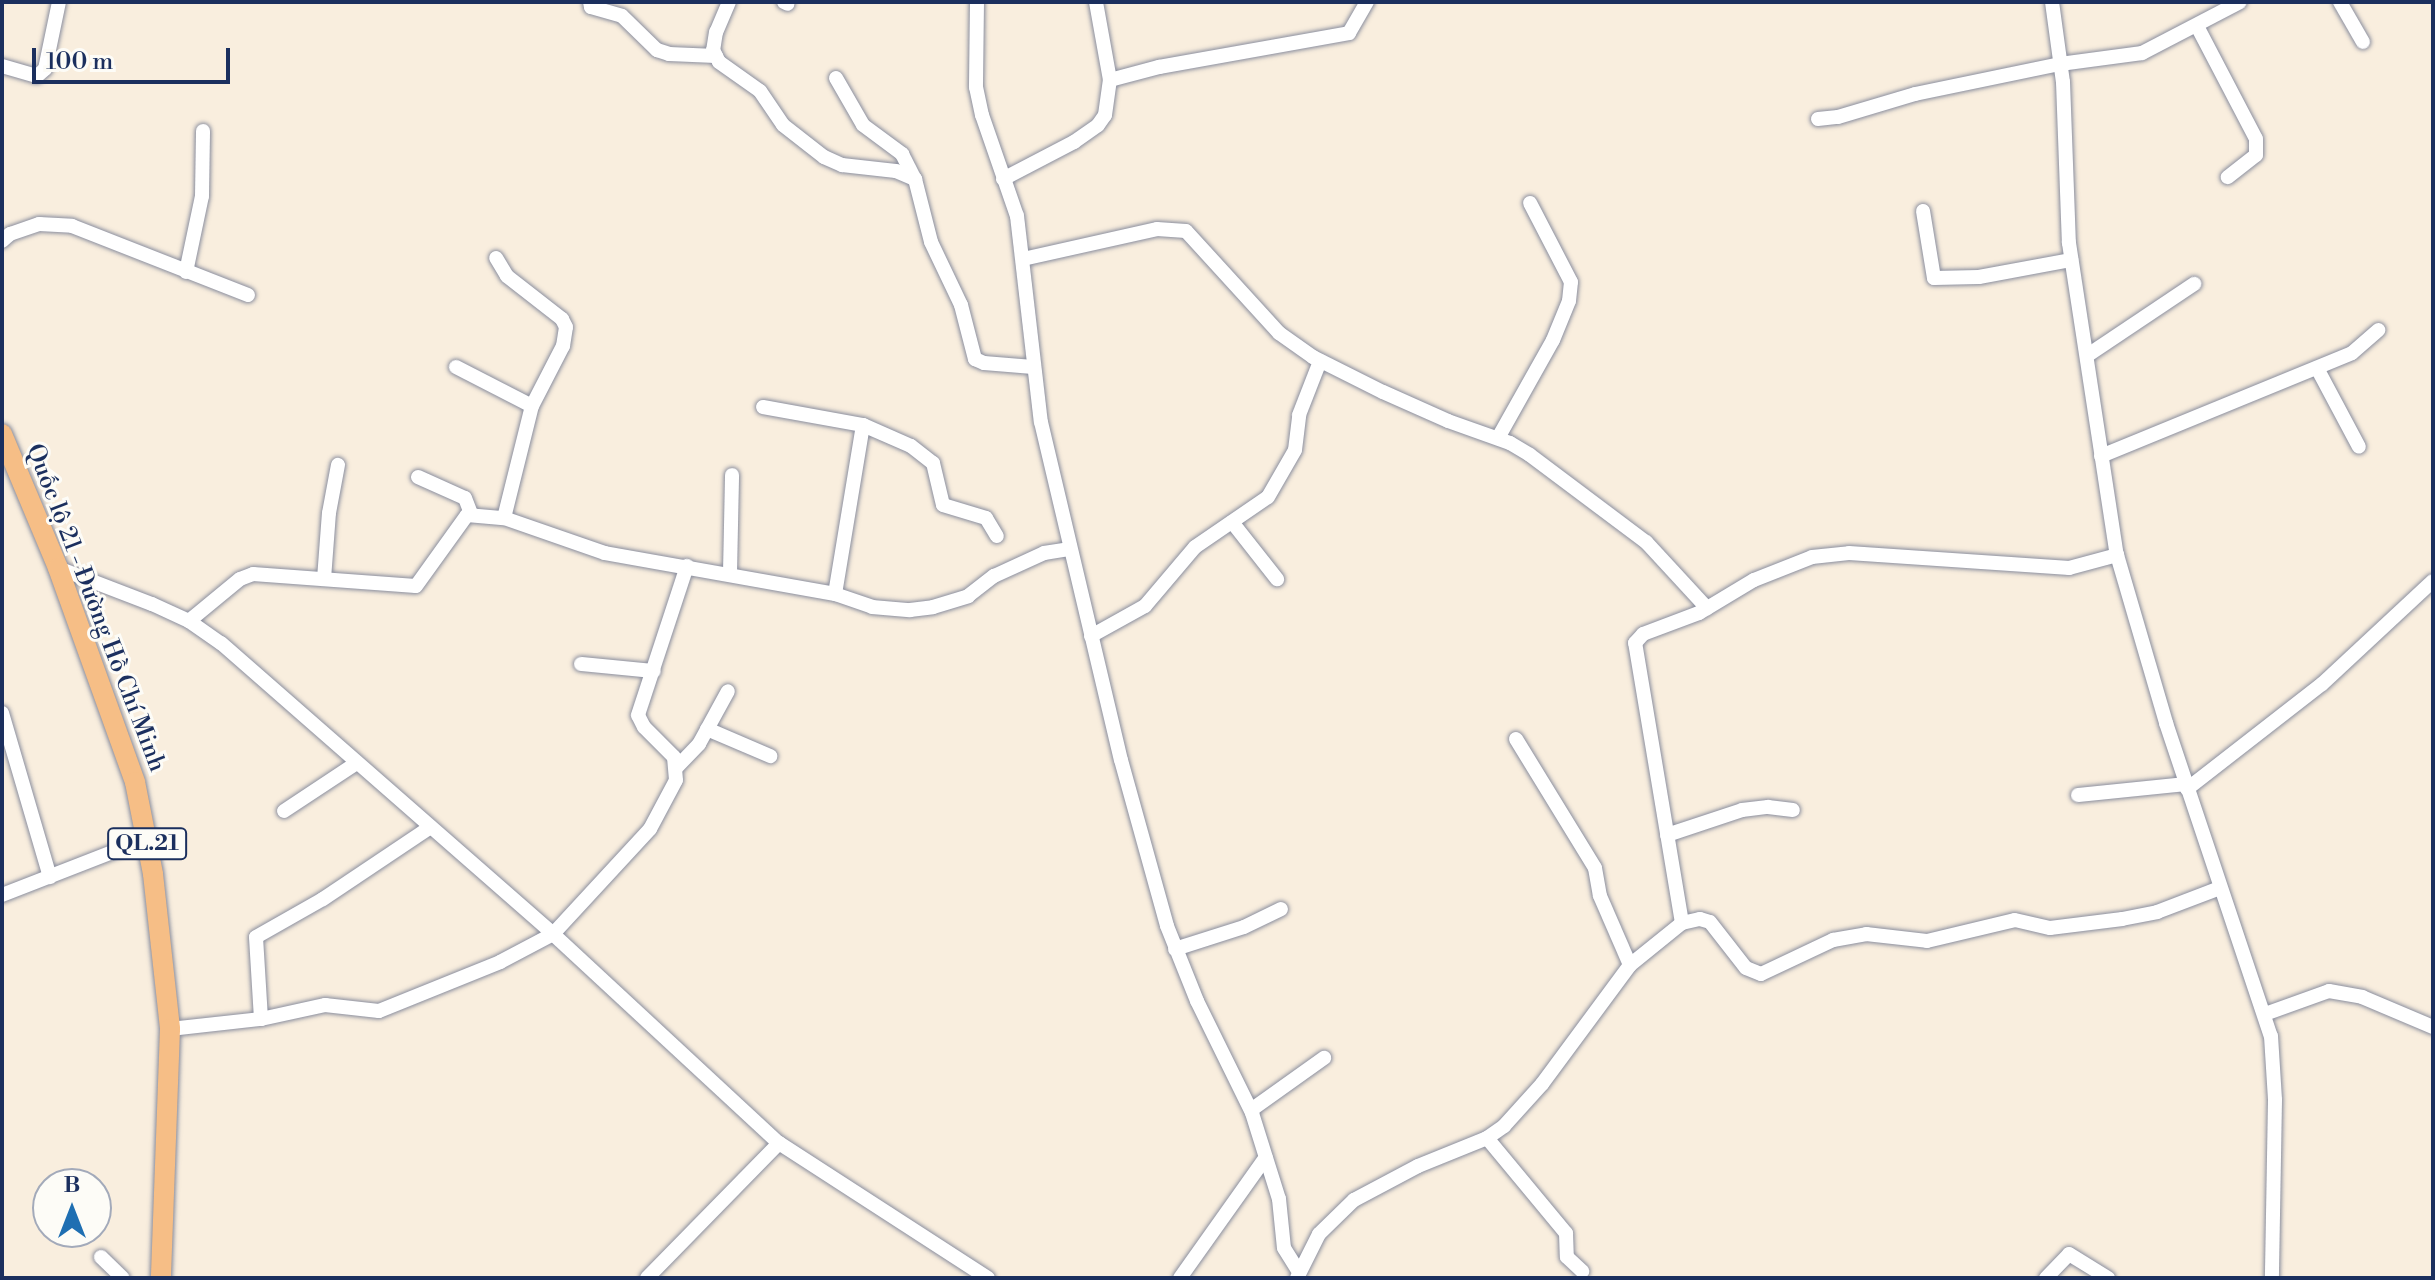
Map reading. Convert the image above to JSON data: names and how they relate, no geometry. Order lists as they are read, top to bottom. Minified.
{"streets":{"highway":["Quốc lộ 21 - Đường Hồ Chí Minh","QL.21"]},"scale_bar":"100 m","north":"top"}
